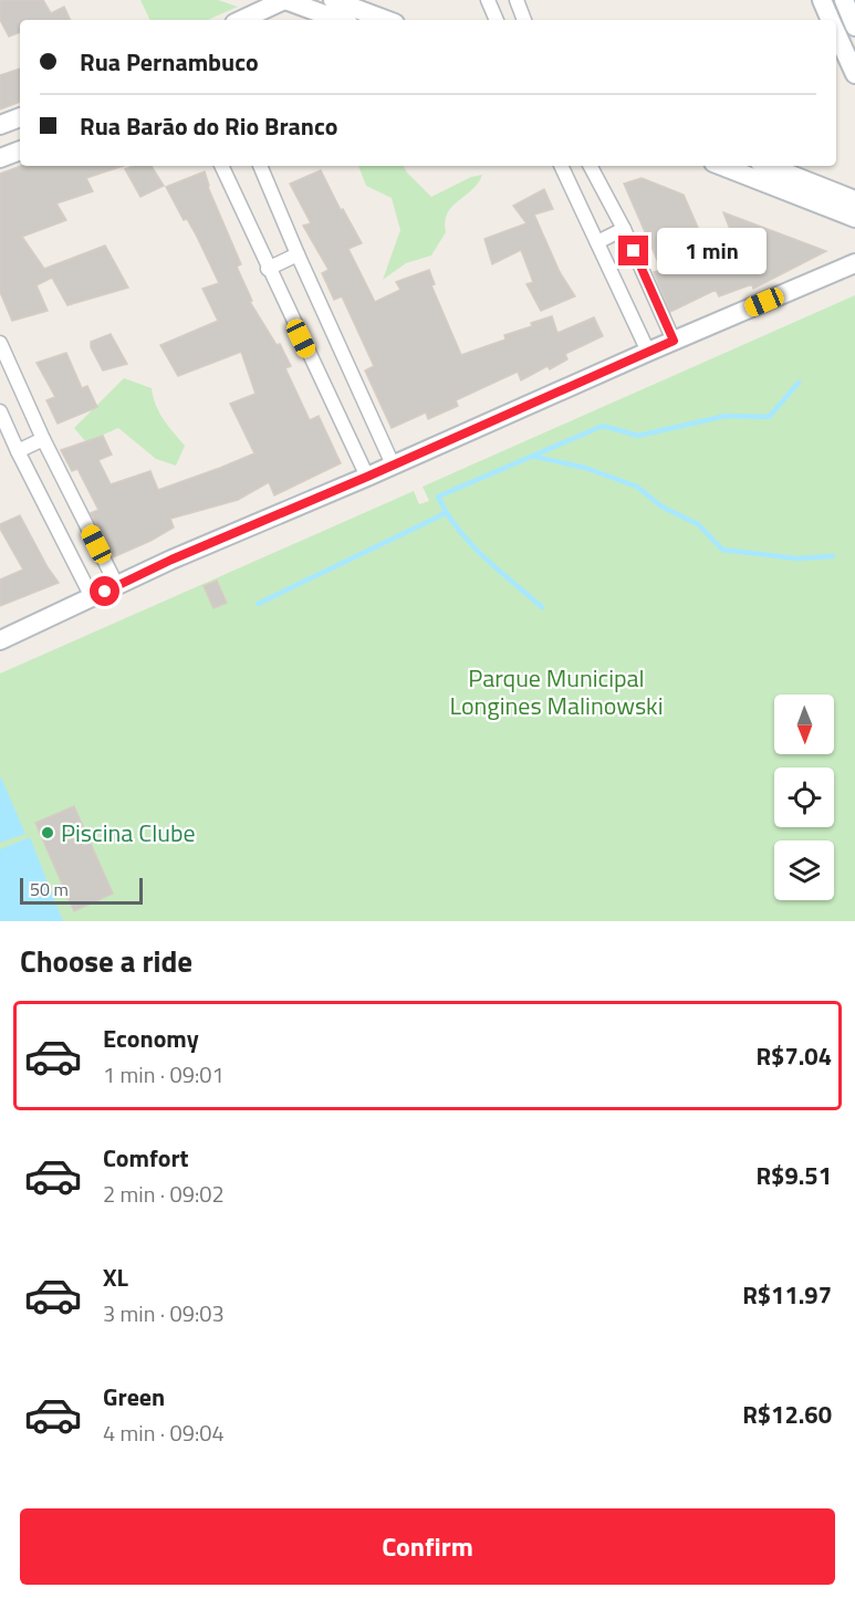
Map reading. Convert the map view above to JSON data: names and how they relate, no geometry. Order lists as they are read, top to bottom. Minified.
{"parks":["Parque Municipal Longines Malinowski"],"places":["Piscina Clube"],"scale_bar":"50 m","north":"bottom","page":{"banner":["Rua Pernambuco","Rua Barão do Rio Branco"],"bubble":"1 min","scale":"50 m","heading":"Choose a ride","list":[{"name":"Economy","note":"1 min · 09:01","value":"R$7.04"},{"name":"Comfort","note":"2 min · 09:02","value":"R$9.51"},{"name":"XL","note":"3 min · 09:03","value":"R$11.97"},{"name":"Green","note":"4 min · 09:04","value":"R$12.60"}],"buttons":"Confirm"}}
